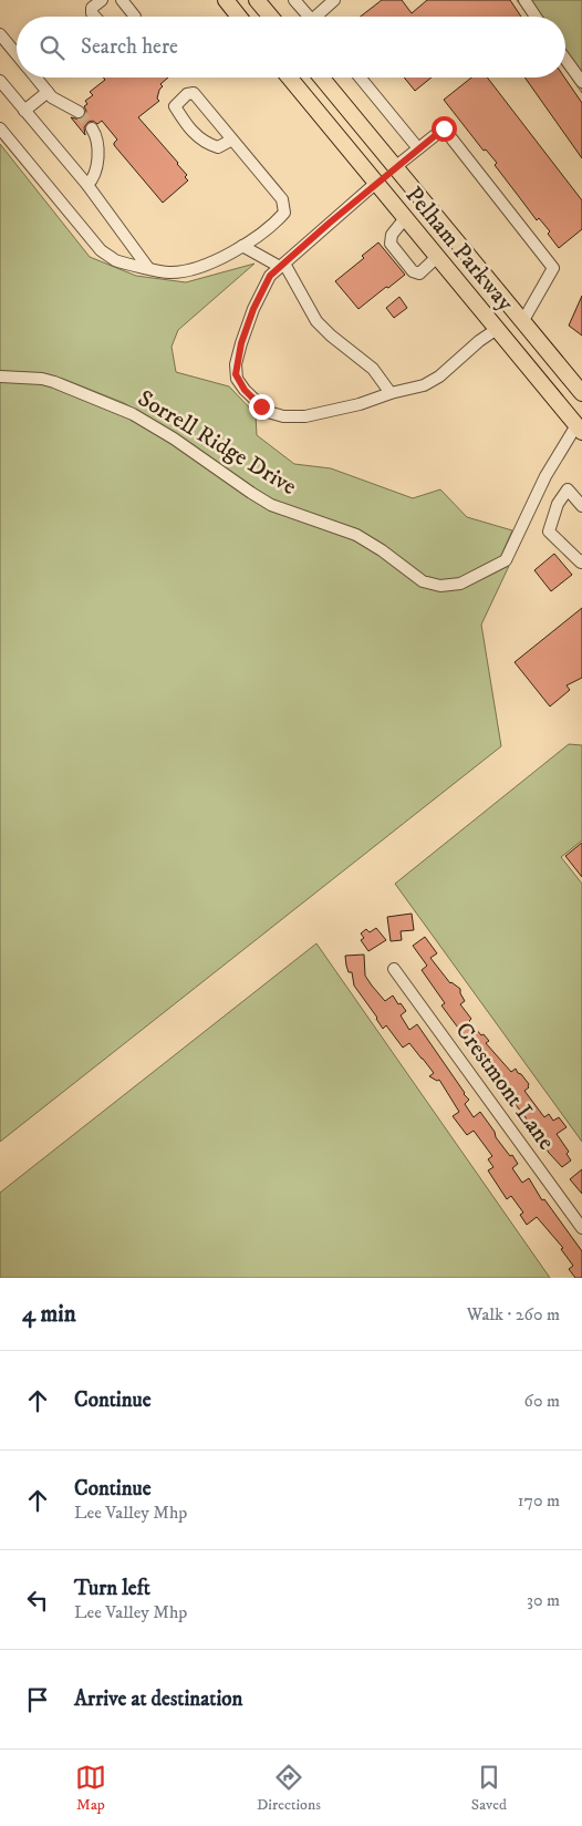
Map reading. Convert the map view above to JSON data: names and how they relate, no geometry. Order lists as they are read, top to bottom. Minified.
{"streets":{"main road":["Pelham Parkway"],"street":["Sorrell Ridge Drive","Crestmont Lane"]},"crossings":[["Pelham Parkway","Sorrell Ridge Drive"]],"page":{"search":"Search here","heading":["4 min","Walk · 260 m"],"list":[["Continue","60 m"],["Continue","Lee Valley Mhp","170 m"],["Turn left","Lee Valley Mhp","30 m"],"Arrive at destination"],"nav":["Map","Directions","Saved"]}}
